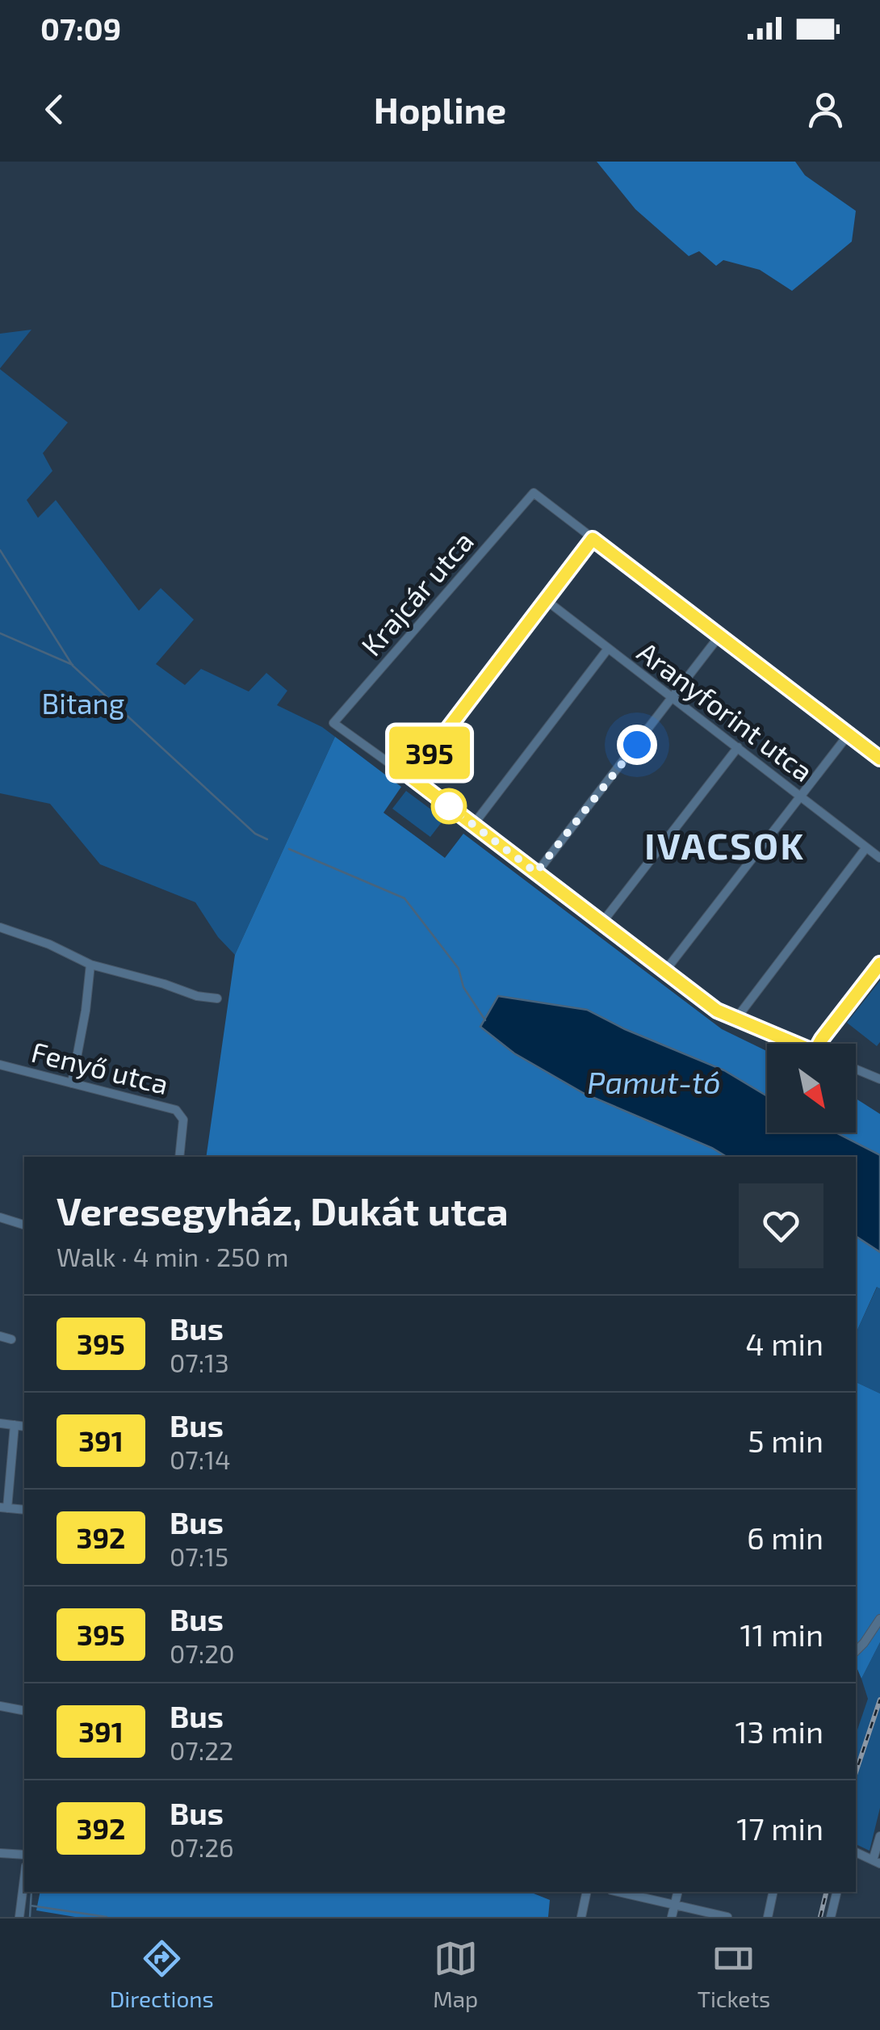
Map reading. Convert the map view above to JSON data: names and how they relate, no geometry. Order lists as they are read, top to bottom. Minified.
{"streets":{"street":["Krajcár utca","Aranyforint utca","Fenyő utca"]},"districts":["IVACSOK"],"water":["Pamut-tó"],"parks":["Bitang"],"lines":["bus line 395"],"north":"bottom right","page":{"status":"07:09","header":"Hopline","on_map":"395","heading":["Veresegyház, Dukát utca","Walk · 4 min · 250 m"],"list":[{"mark":"395","name":"Bus","note":"07:13","value":"4 min"},{"mark":"391","name":"Bus","note":"07:14","value":"5 min"},{"mark":"392","name":"Bus","note":"07:15","value":"6 min"},{"mark":"395","name":"Bus","note":"07:20","value":"11 min"},{"mark":"391","name":"Bus","note":"07:22","value":"13 min"},{"mark":"392","name":"Bus","note":"07:26","value":"17 min"}],"tabs":["Directions","Map","Tickets"]}}
